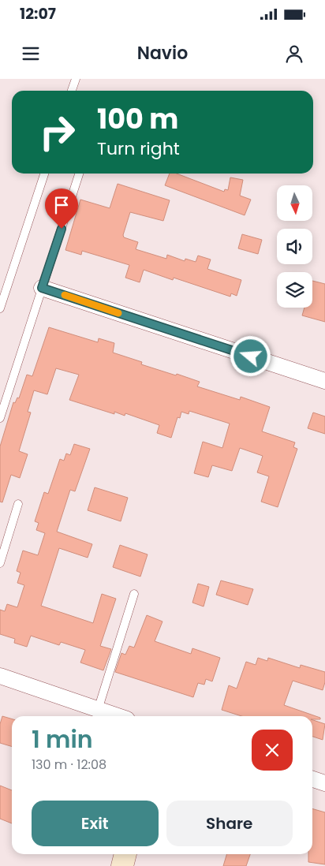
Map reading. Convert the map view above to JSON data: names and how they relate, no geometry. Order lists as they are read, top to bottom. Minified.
{"north":"bottom","page":{"status":"12:07","header":"Navio","turn":["100 m","Turn right"],"heading":["1 min","130 m · 12:08"],"buttons":["Exit","Share"]}}
